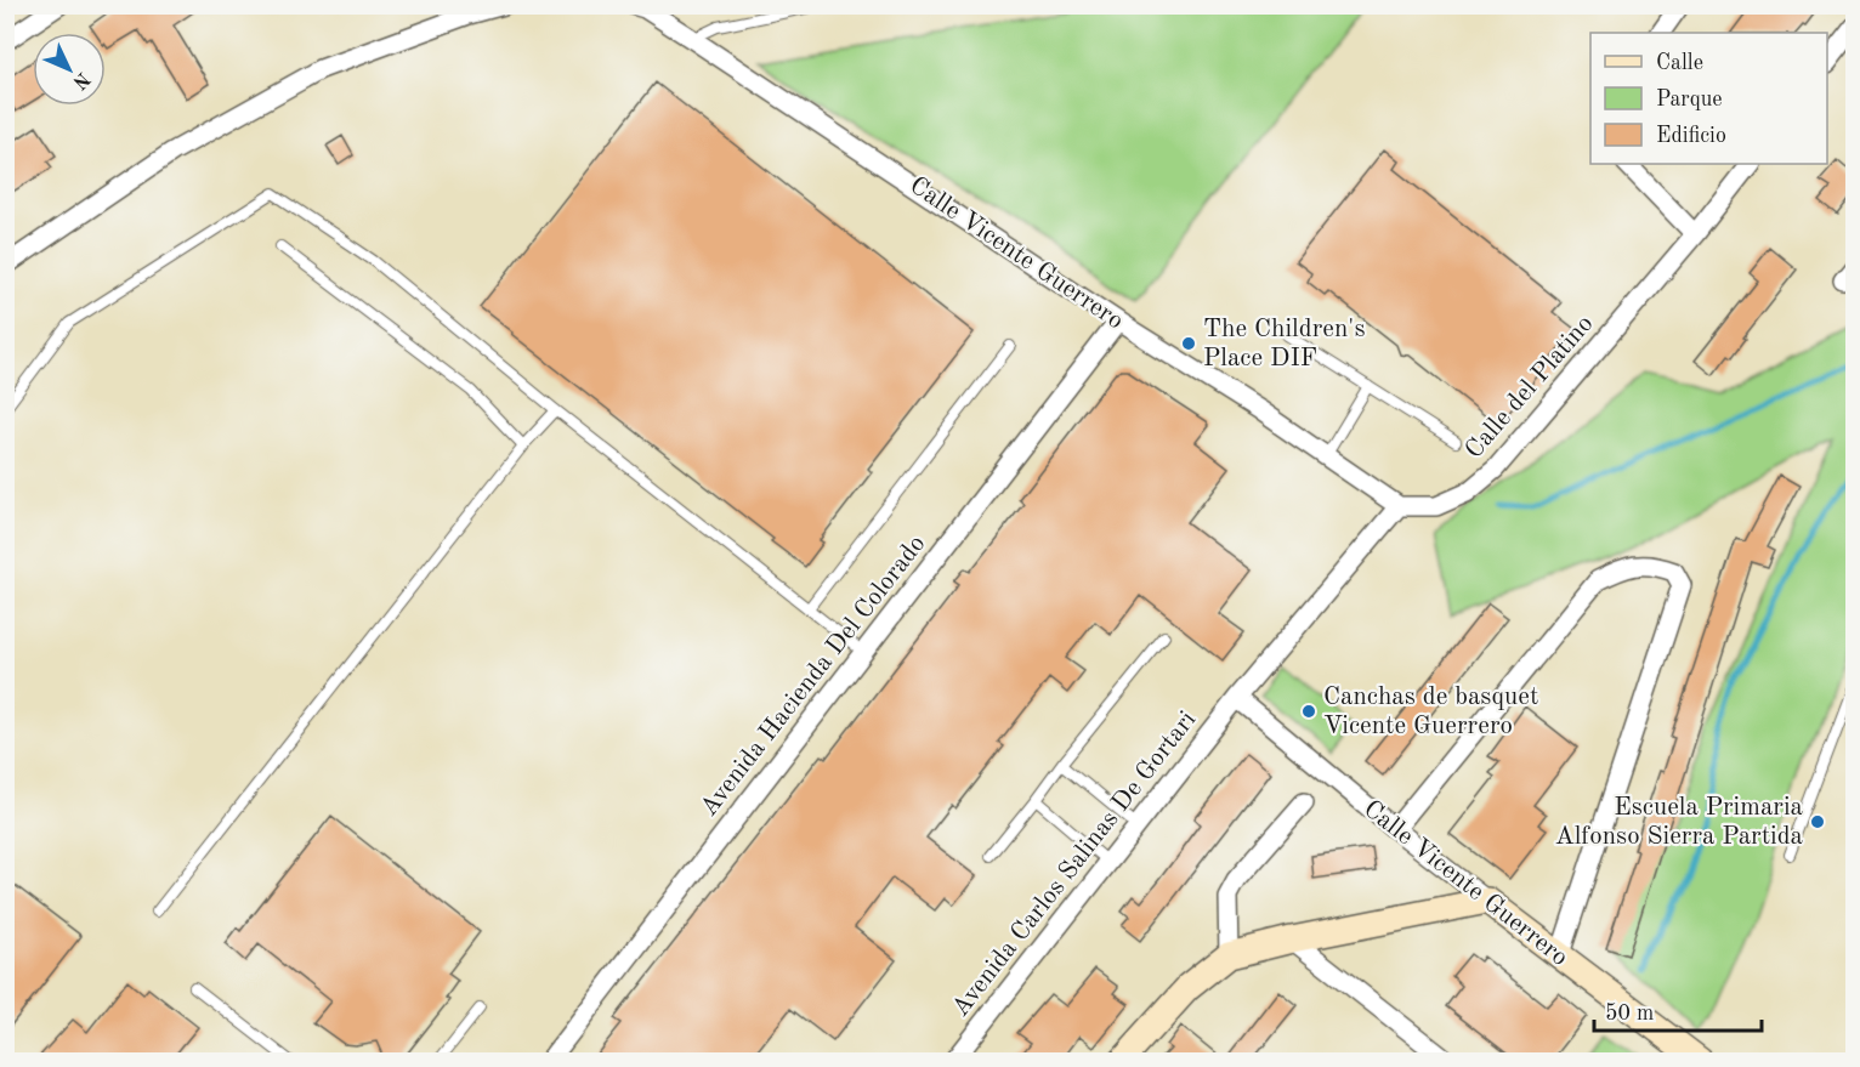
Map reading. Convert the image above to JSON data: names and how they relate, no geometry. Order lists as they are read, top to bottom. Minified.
{"streets":{"street":["Calle Vicente Guerrero","Calle del Platino","Avenida Hacienda Del Colorado","Avenida Carlos Salinas De Gortari"]},"crossings":[["Calle Vicente Guerrero","Calle del Platino"],["Calle Vicente Guerrero","Avenida Hacienda Del Colorado"],["Calle Vicente Guerrero","Avenida Carlos Salinas De Gortari"]],"places":["The Children's Place DIF","Canchas de basquet Vicente Guerrero","Escuela Primaria Alfonso Sierra Partida"],"legend":["Calle","Parque","Edificio"],"scale_bar":"50 m","north":"bottom right"}
